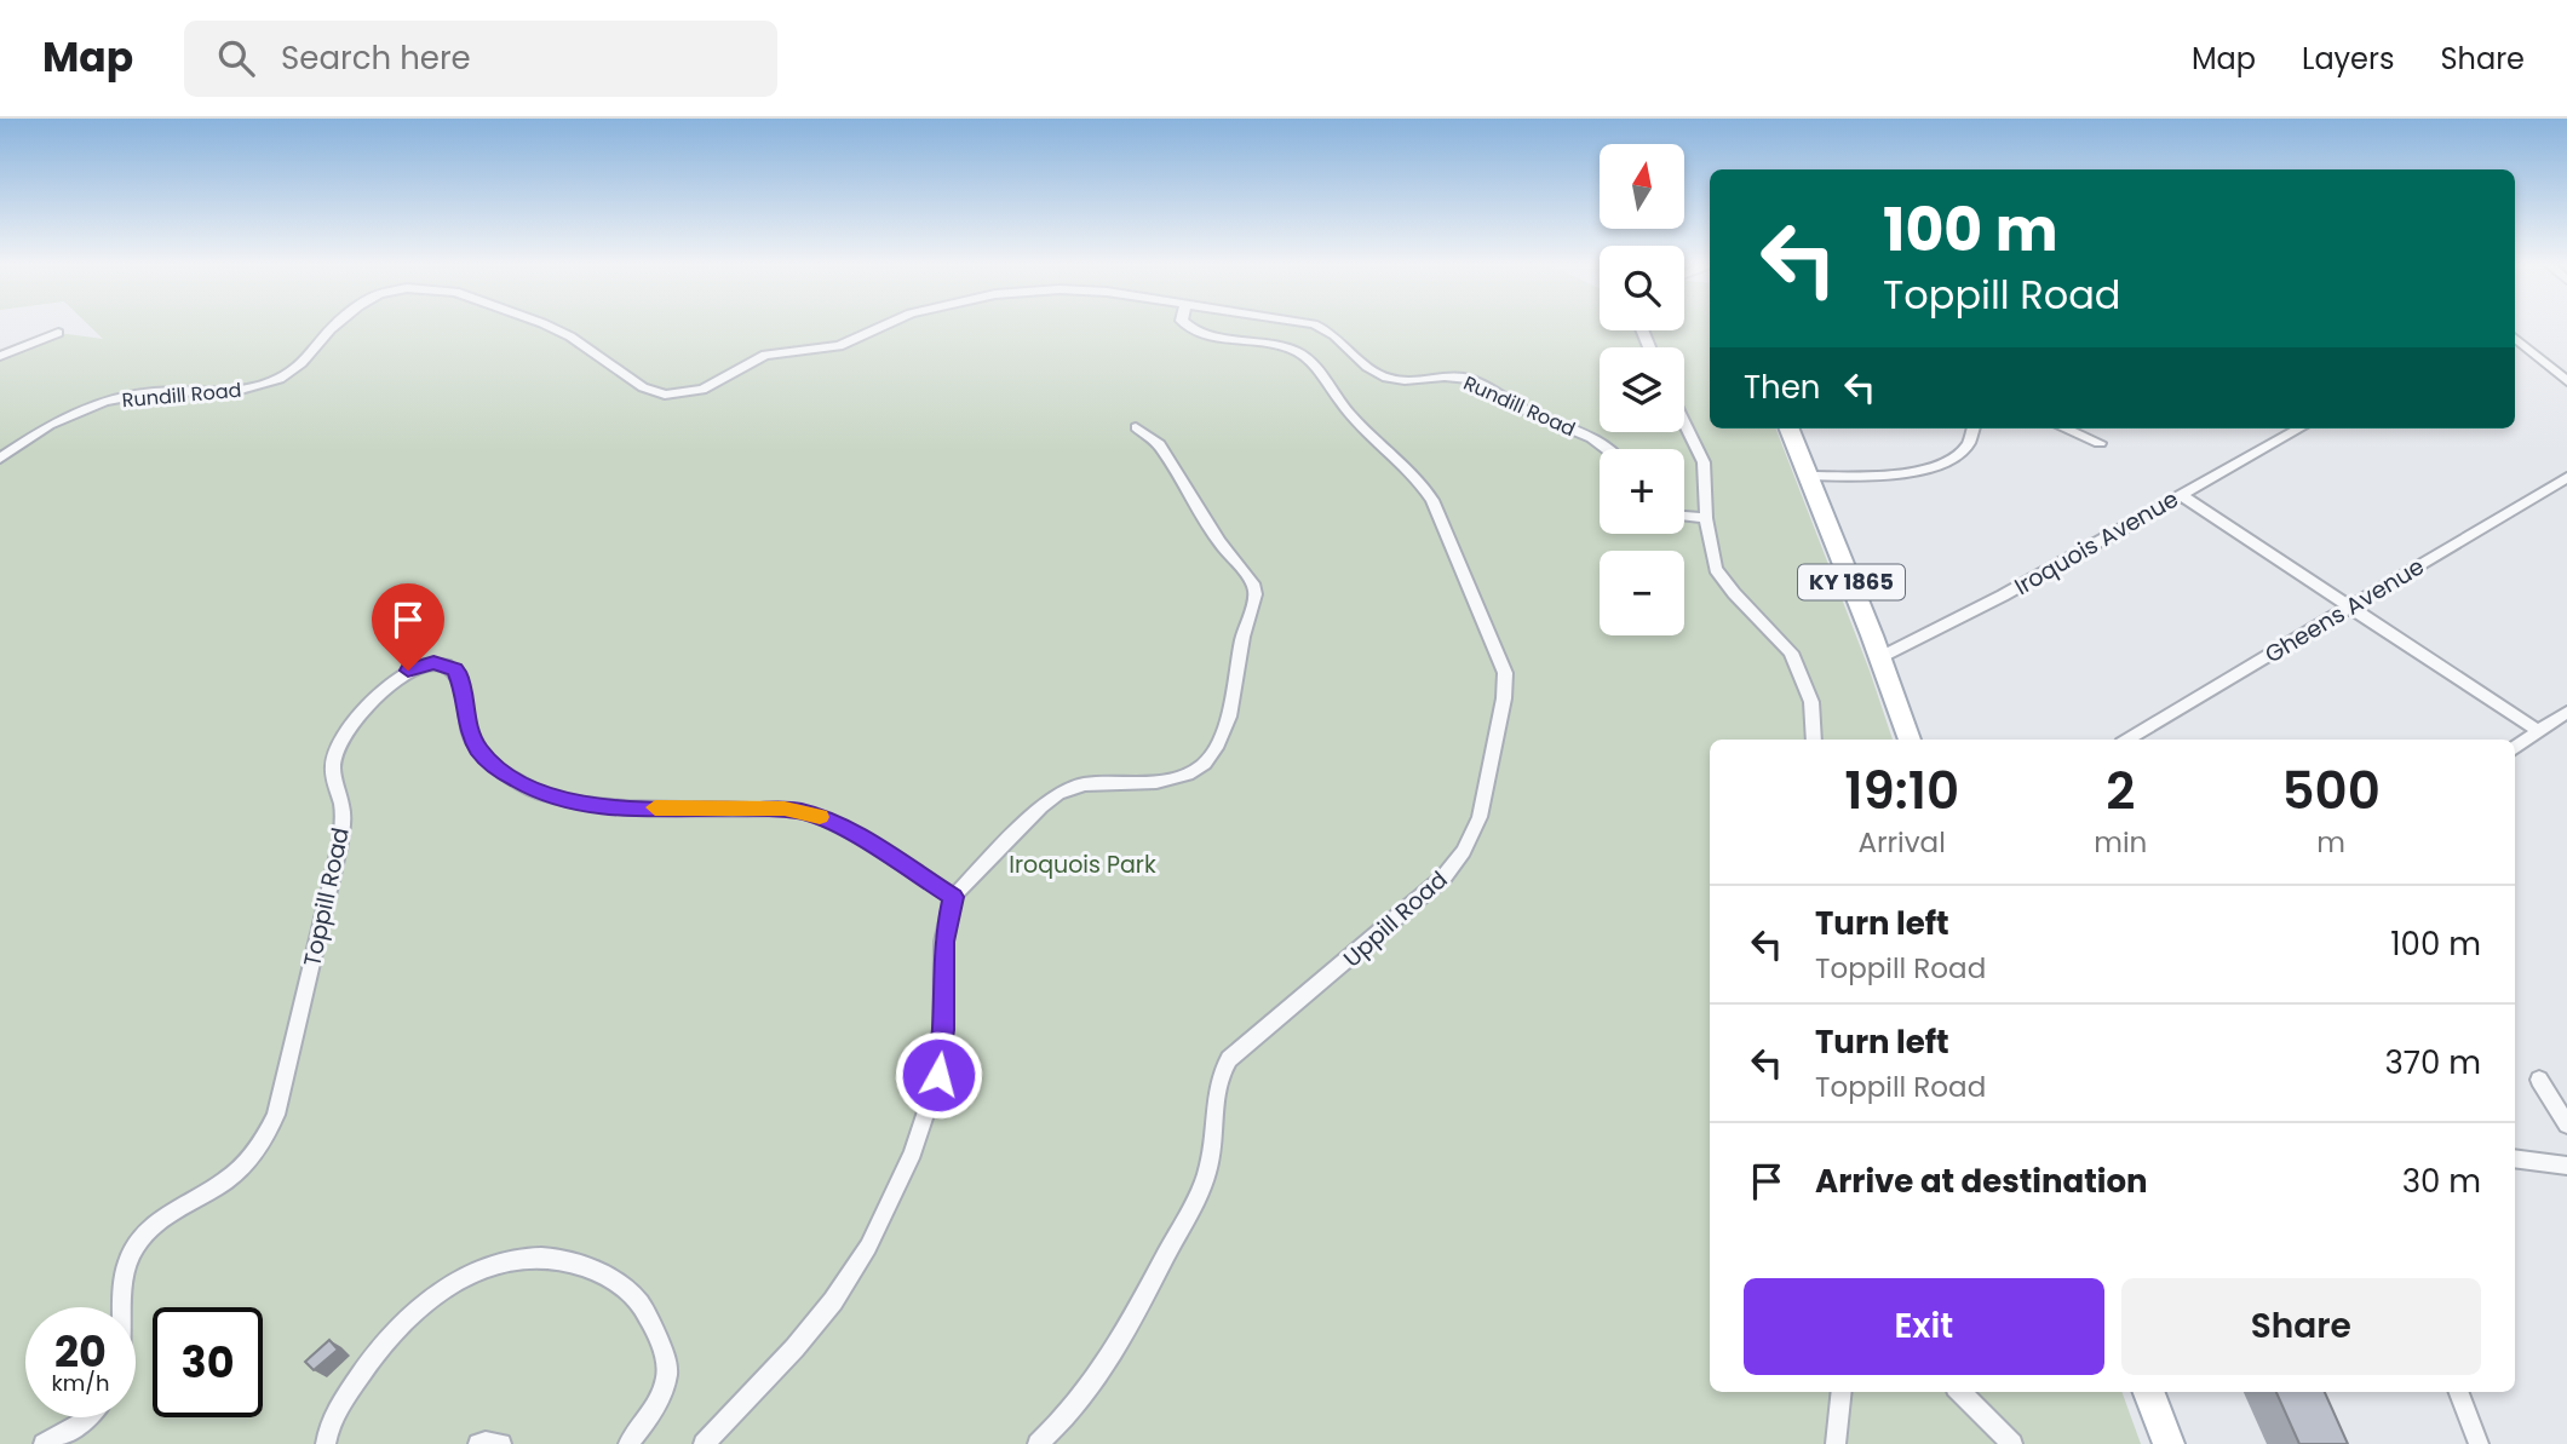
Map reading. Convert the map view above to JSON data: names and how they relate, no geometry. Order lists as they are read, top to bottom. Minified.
{"streets":{"main road":["KY 1865"],"street":["Rundill Road","Iroquois Avenue","Gheens Avenue","Toppill Road","Uppill Road"]},"crossings":[["Iroquois Avenue","KY 1865"]],"parks":["Iroquois Park"],"north":"top","page":{"header":"Map","search":"Search here","nav":["Map","Layers","Share"],"map_buttons":["+","−"],"turn":["100 m","Toppill Road"],"then":"Then","eta":["19:10","Arrival","2","min","500","m"],"list":[{"name":"Turn left","note":"Toppill Road","value":"100 m"},{"name":"Turn left","note":"Toppill Road","value":"370 m"},{"name":"Arrive at destination","value":"30 m"}],"buttons":["Exit","Share"],"speed":"20 km/h","limit":"30"}}
